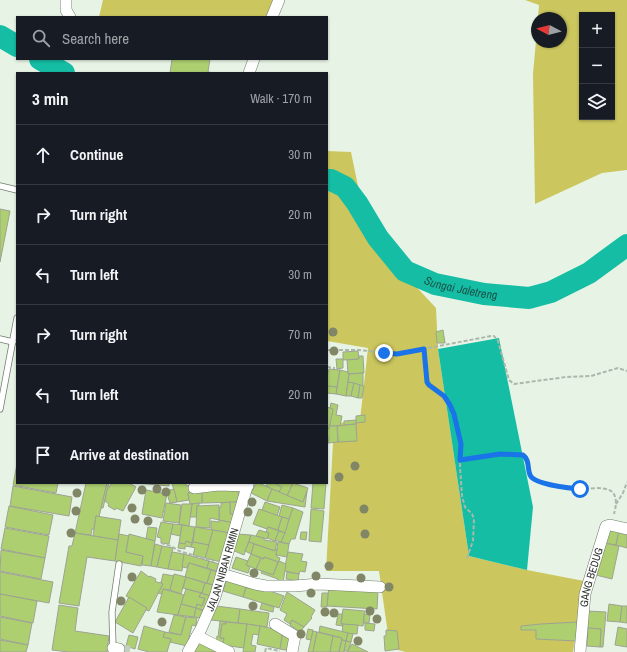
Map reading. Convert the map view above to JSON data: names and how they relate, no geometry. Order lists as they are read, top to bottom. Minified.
{"streets":{"street":["JALAN NIBAN RIMIN","GANG BEDUG"]},"water":["Sungai Jaletreng"],"north":"left","page":{"map_buttons":["+","−"],"search":"Search here","heading":["3 min","Walk · 170 m"],"list":[["Continue","30 m"],["Turn right","20 m"],["Turn left","30 m"],["Turn right","70 m"],["Turn left","20 m"],"Arrive at destination"]}}
